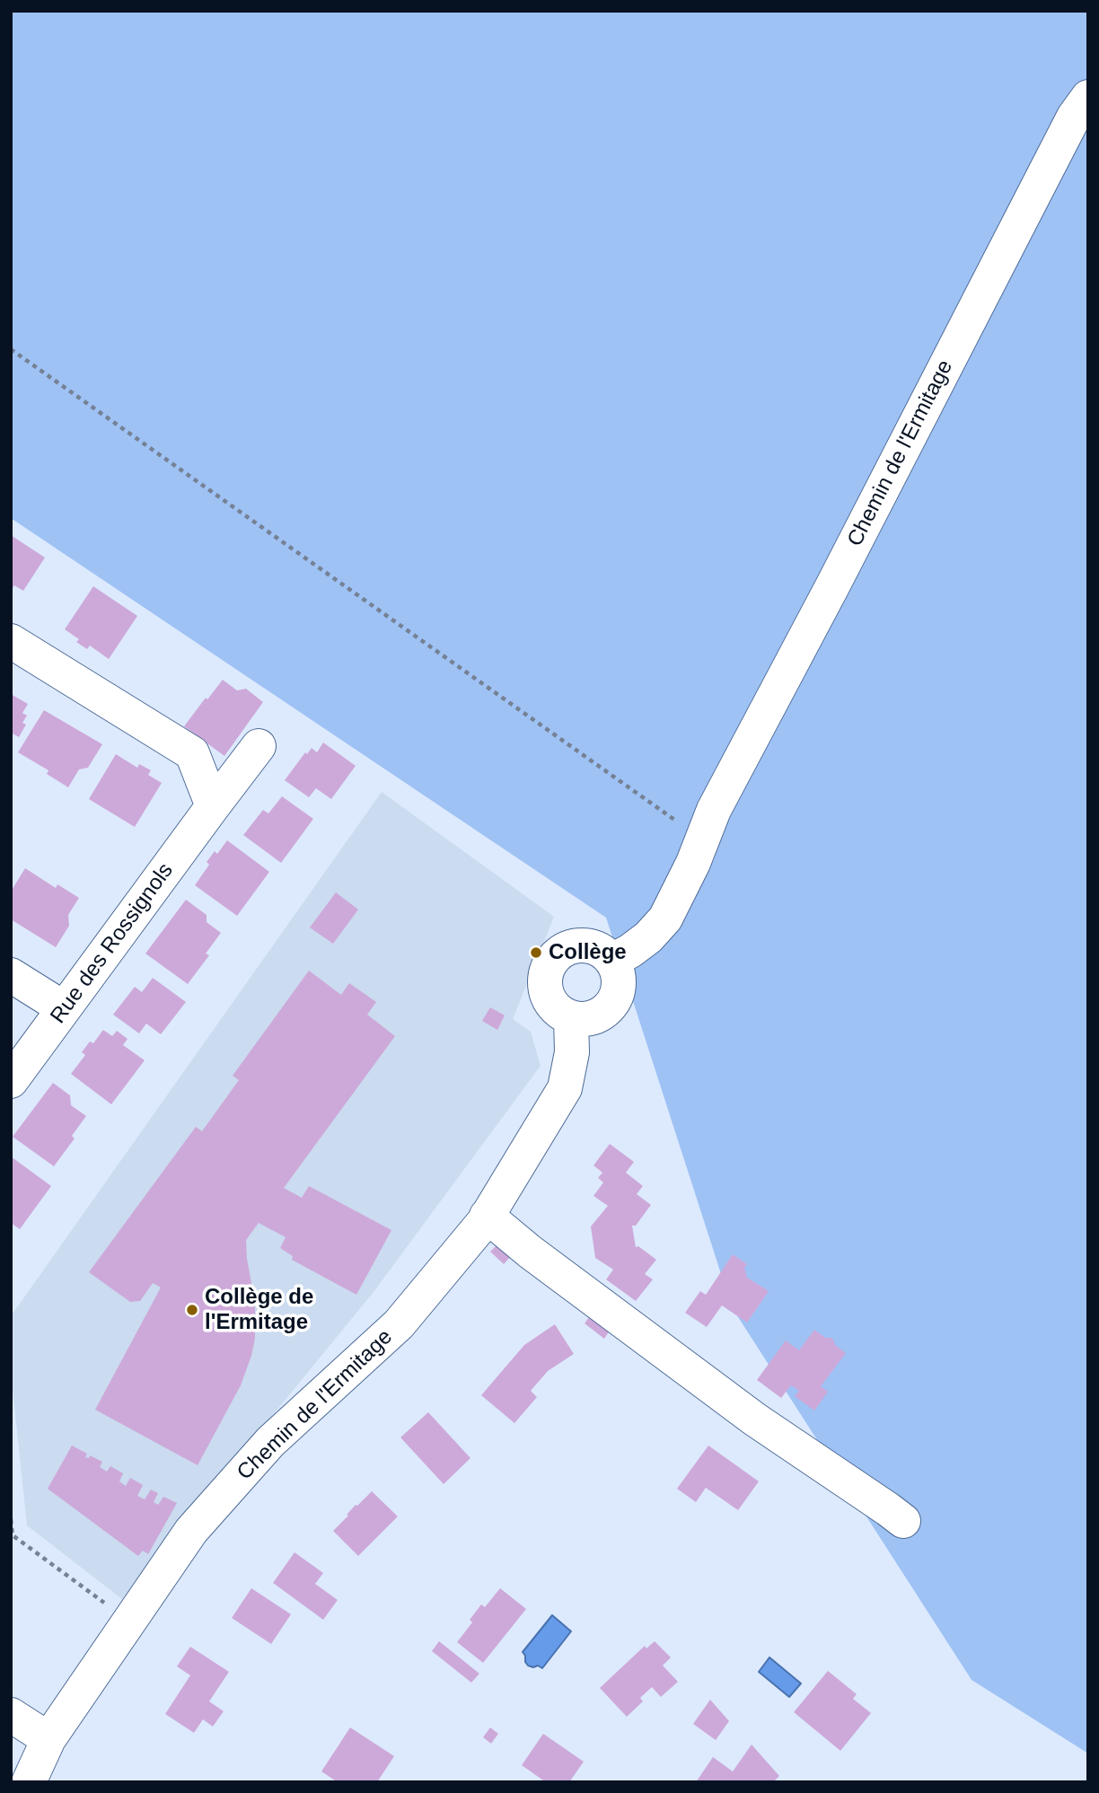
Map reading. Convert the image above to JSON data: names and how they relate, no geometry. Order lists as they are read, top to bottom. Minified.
{"streets":{"street":["Chemin de l'Ermitage","Rue des Rossignols"]},"places":["Collège","Collège de l'Ermitage"]}
